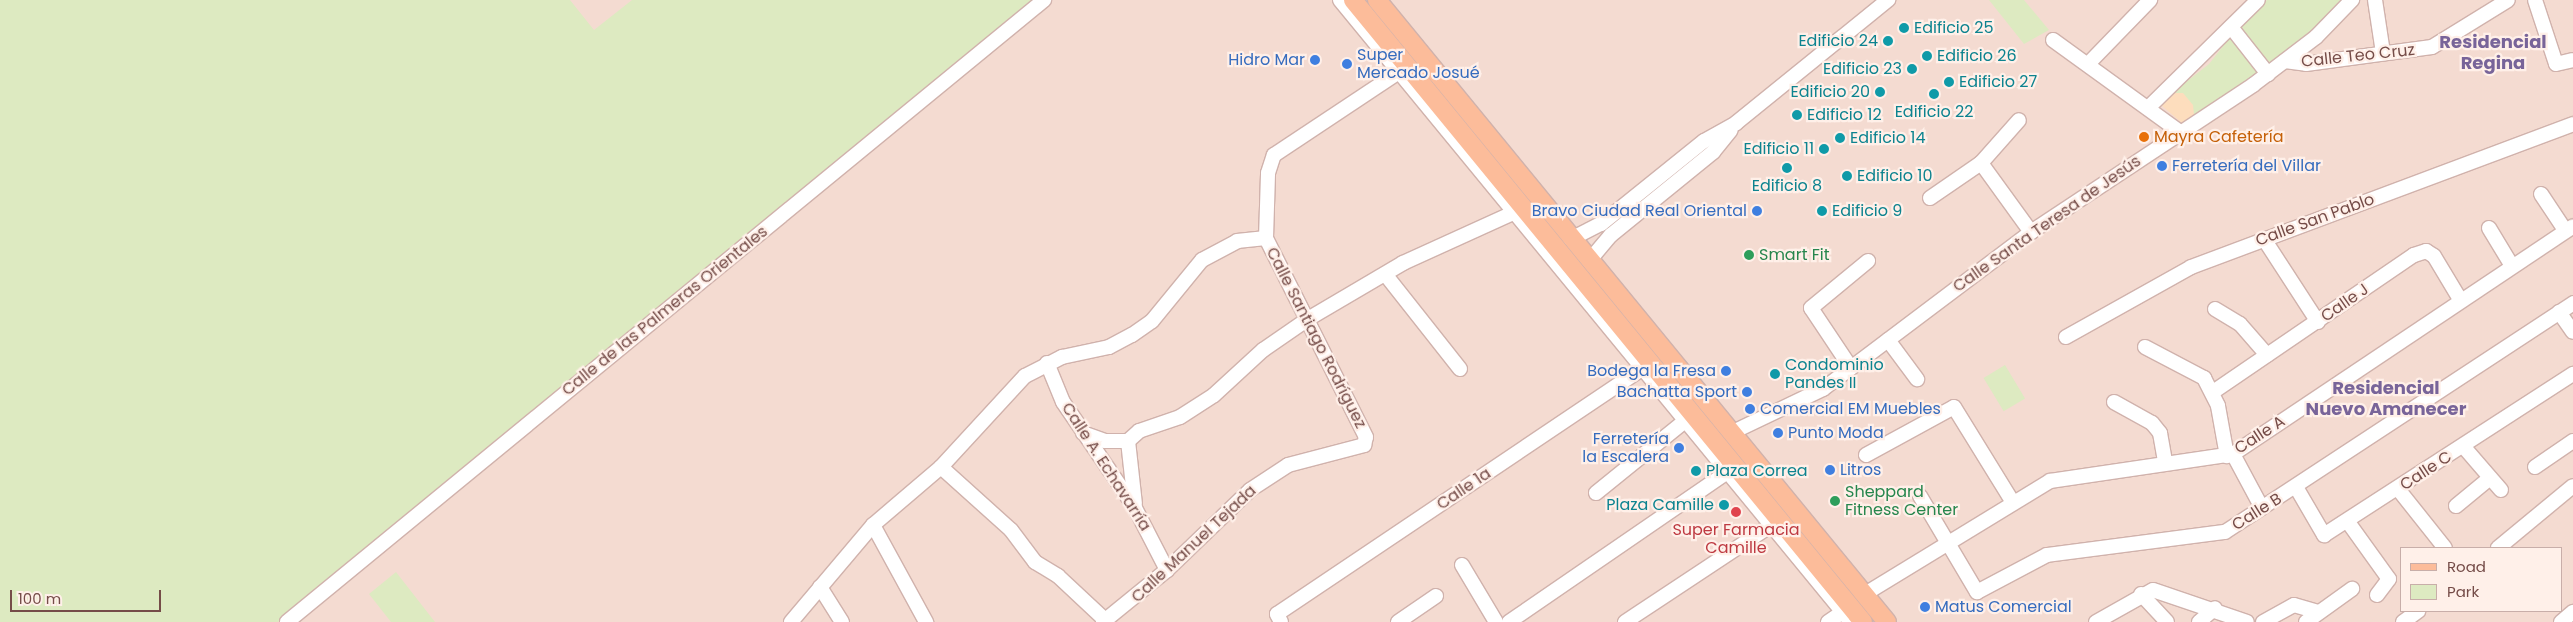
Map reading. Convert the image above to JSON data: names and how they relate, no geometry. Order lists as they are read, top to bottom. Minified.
{"streets":{"street":["Calle Teo Cruz","Calle San Pablo","Calle Santa Teresa de Jesús","Calle J","Calle de las Palmeras Orientales","Calle Santiago Rodríguez","Calle A","Calle A. Echavarría","Calle C","Calle 1a","Calle B","Calle Manuel Tejada"]},"crossings":[["Calle Teo Cruz","Calle Santa Teresa de Jesús"],["Calle J","Calle A"],["Calle Santiago Rodríguez","Calle Manuel Tejada"],["Calle A","Calle B"],["Calle A. Echavarría","Calle Manuel Tejada"],["Calle C","Calle B"]],"districts":["Residencial Regina","Residencial Nuevo Amanecer"],"places":["Edificio 25","Edificio 24","Edificio 26","Hidro Mar","Super Mercado Josué","Edificio 23","Edificio 27","Edificio 20","Edificio 22","Edificio 12","Mayra Cafetería","Edificio 14","Edificio 11","Ferretería del Villar","Edificio 8","Edificio 10","Bravo Ciudad Real Oriental","Edificio 9","Smart Fit","Bodega la Fresa","Condominio Pandes II","Bachatta Sport","Comercial EM Muebles","Punto Moda","Ferretería la Escalera","Litros","Plaza Correa","Sheppard Fitness Center","Plaza Camille","Super Farmacia Camille","Matus Comercial"],"legend":["Road","Park"],"scale_bar":"100 m"}
